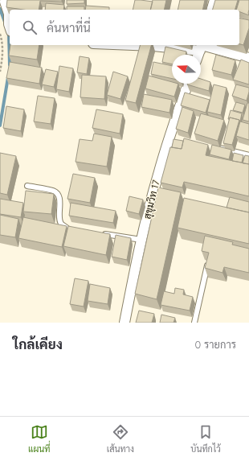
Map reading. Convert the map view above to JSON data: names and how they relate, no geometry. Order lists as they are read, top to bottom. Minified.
{"streets":{"street":["สุขุมวิท 17"]},"north":"left","page":{"search":"ค้นหาที่นี่","heading":["ใกล้เคียง","0 รายการ"],"nav":["แผนที่","เส้นทาง","บันทึกไว้"]}}
